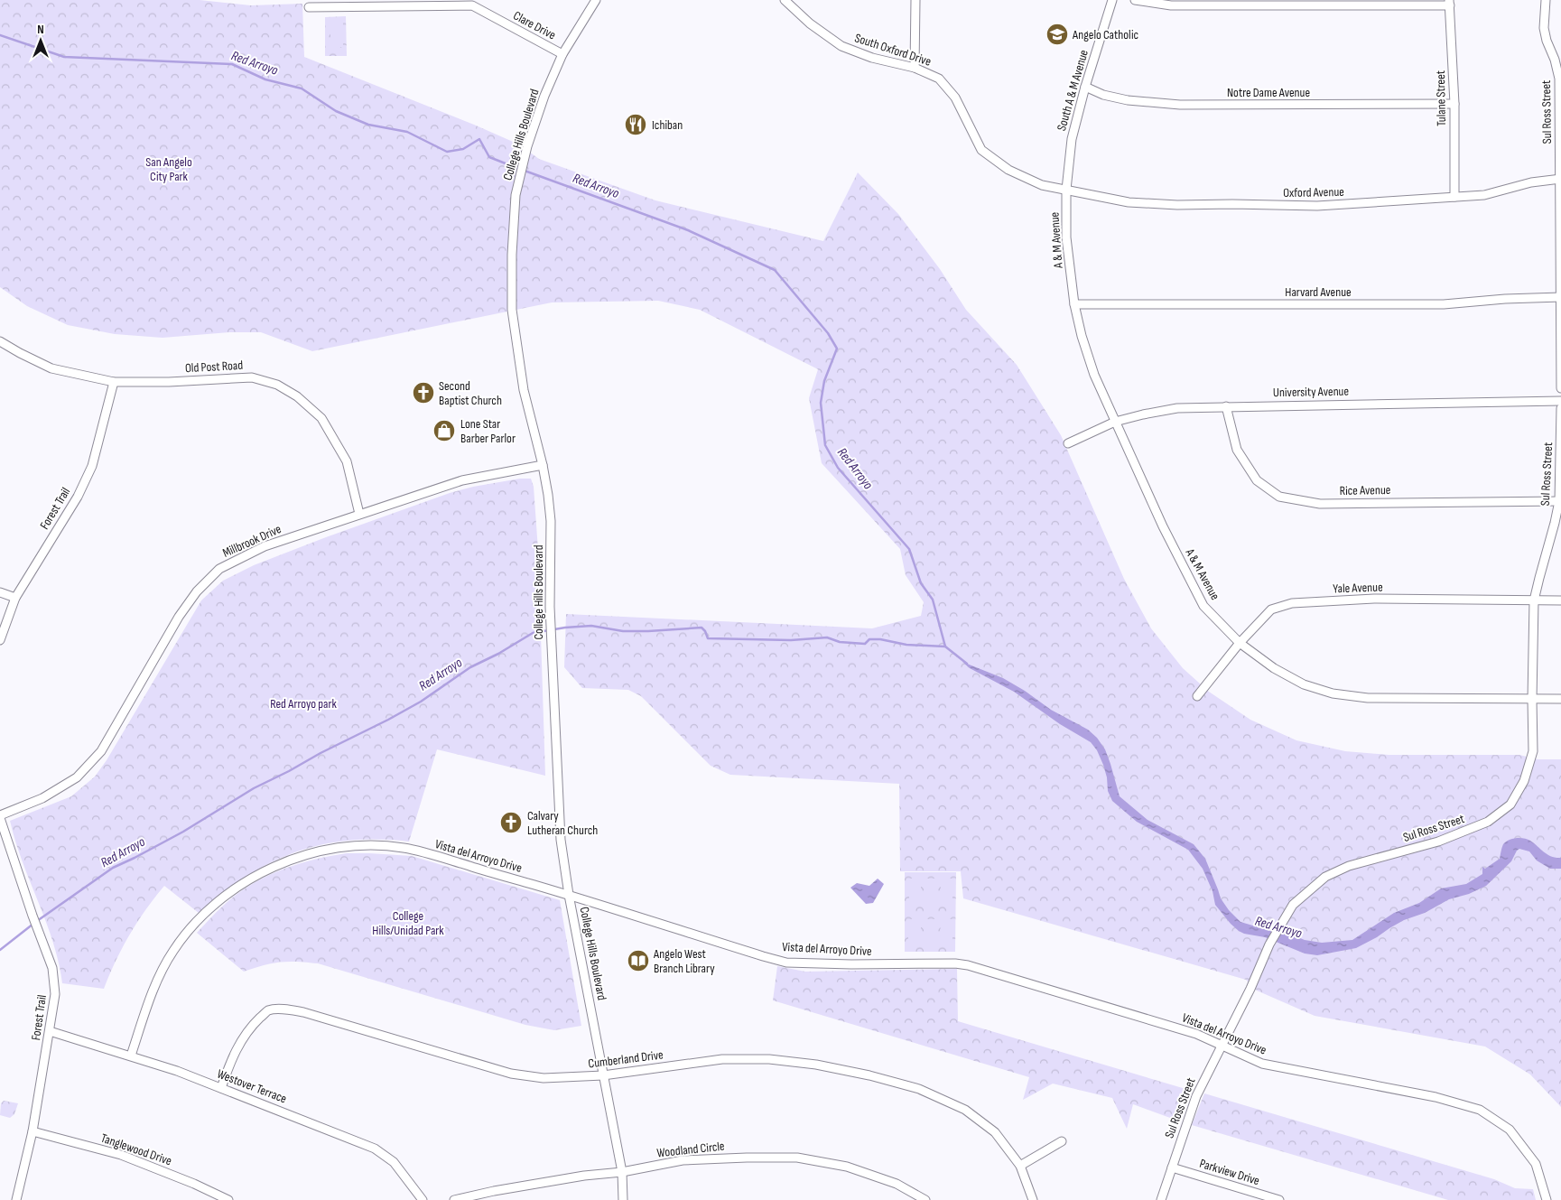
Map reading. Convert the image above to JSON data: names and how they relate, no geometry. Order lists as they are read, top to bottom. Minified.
{"streets":{"street":["Clare Drive","South Oxford Drive","South A & M Avenue","Notre Dame Avenue","Tulane Street","Sul Ross Street","College Hills Boulevard","Oxford Avenue","A & M Avenue","Harvard Avenue","Old Post Road","University Avenue","Rice Avenue","Forest Trail","Millbrook Drive","Yale Avenue","Vista del Arroyo Drive","Cumberland Drive","Westover Terrace","Tanglewood Drive","Woodland Circle","Parkview Drive"]},"crossings":[["Clare Drive","College Hills Boulevard"],["South Oxford Drive","South A & M Avenue"],["South Oxford Drive","Oxford Avenue"],["South Oxford Drive","A & M Avenue"],["South A & M Avenue","Notre Dame Avenue"],["South A & M Avenue","Oxford Avenue"],["South A & M Avenue","A & M Avenue"],["Notre Dame Avenue","Tulane Street"],["Tulane Street","Oxford Avenue"],["Sul Ross Street","Oxford Avenue"],["Sul Ross Street","A & M Avenue"],["Sul Ross Street","Harvard Avenue"],["Sul Ross Street","Rice Avenue"],["Sul Ross Street","Yale Avenue"],["Sul Ross Street","Vista del Arroyo Drive"],["Sul Ross Street","Parkview Drive"],["College Hills Boulevard","Millbrook Drive"],["College Hills Boulevard","Vista del Arroyo Drive"],["College Hills Boulevard","Cumberland Drive"],["College Hills Boulevard","Woodland Circle"],["Oxford Avenue","A & M Avenue"],["A & M Avenue","Harvard Avenue"],["A & M Avenue","University Avenue"],["A & M Avenue","Yale Avenue"],["Old Post Road","Forest Trail"],["Old Post Road","Millbrook Drive"],["University Avenue","Rice Avenue"],["Forest Trail","Millbrook Drive"],["Forest Trail","Westover Terrace"],["Forest Trail","Tanglewood Drive"],["Vista del Arroyo Drive","Westover Terrace"],["Cumberland Drive","Westover Terrace"]],"water":["Red Arroyo"],"parks":["San Angelo City Park","Red Arroyo park","College Hills/Unidad Park"],"places":{"school or university":["Angelo Catholic"],"restaurant":["Ichiban"],"church":["Second Baptist Church","Calvary Lutheran Church"],"shop":["Lone Star Barber Parlor"],"library":["Angelo West Branch Library"]},"north":"top"}
